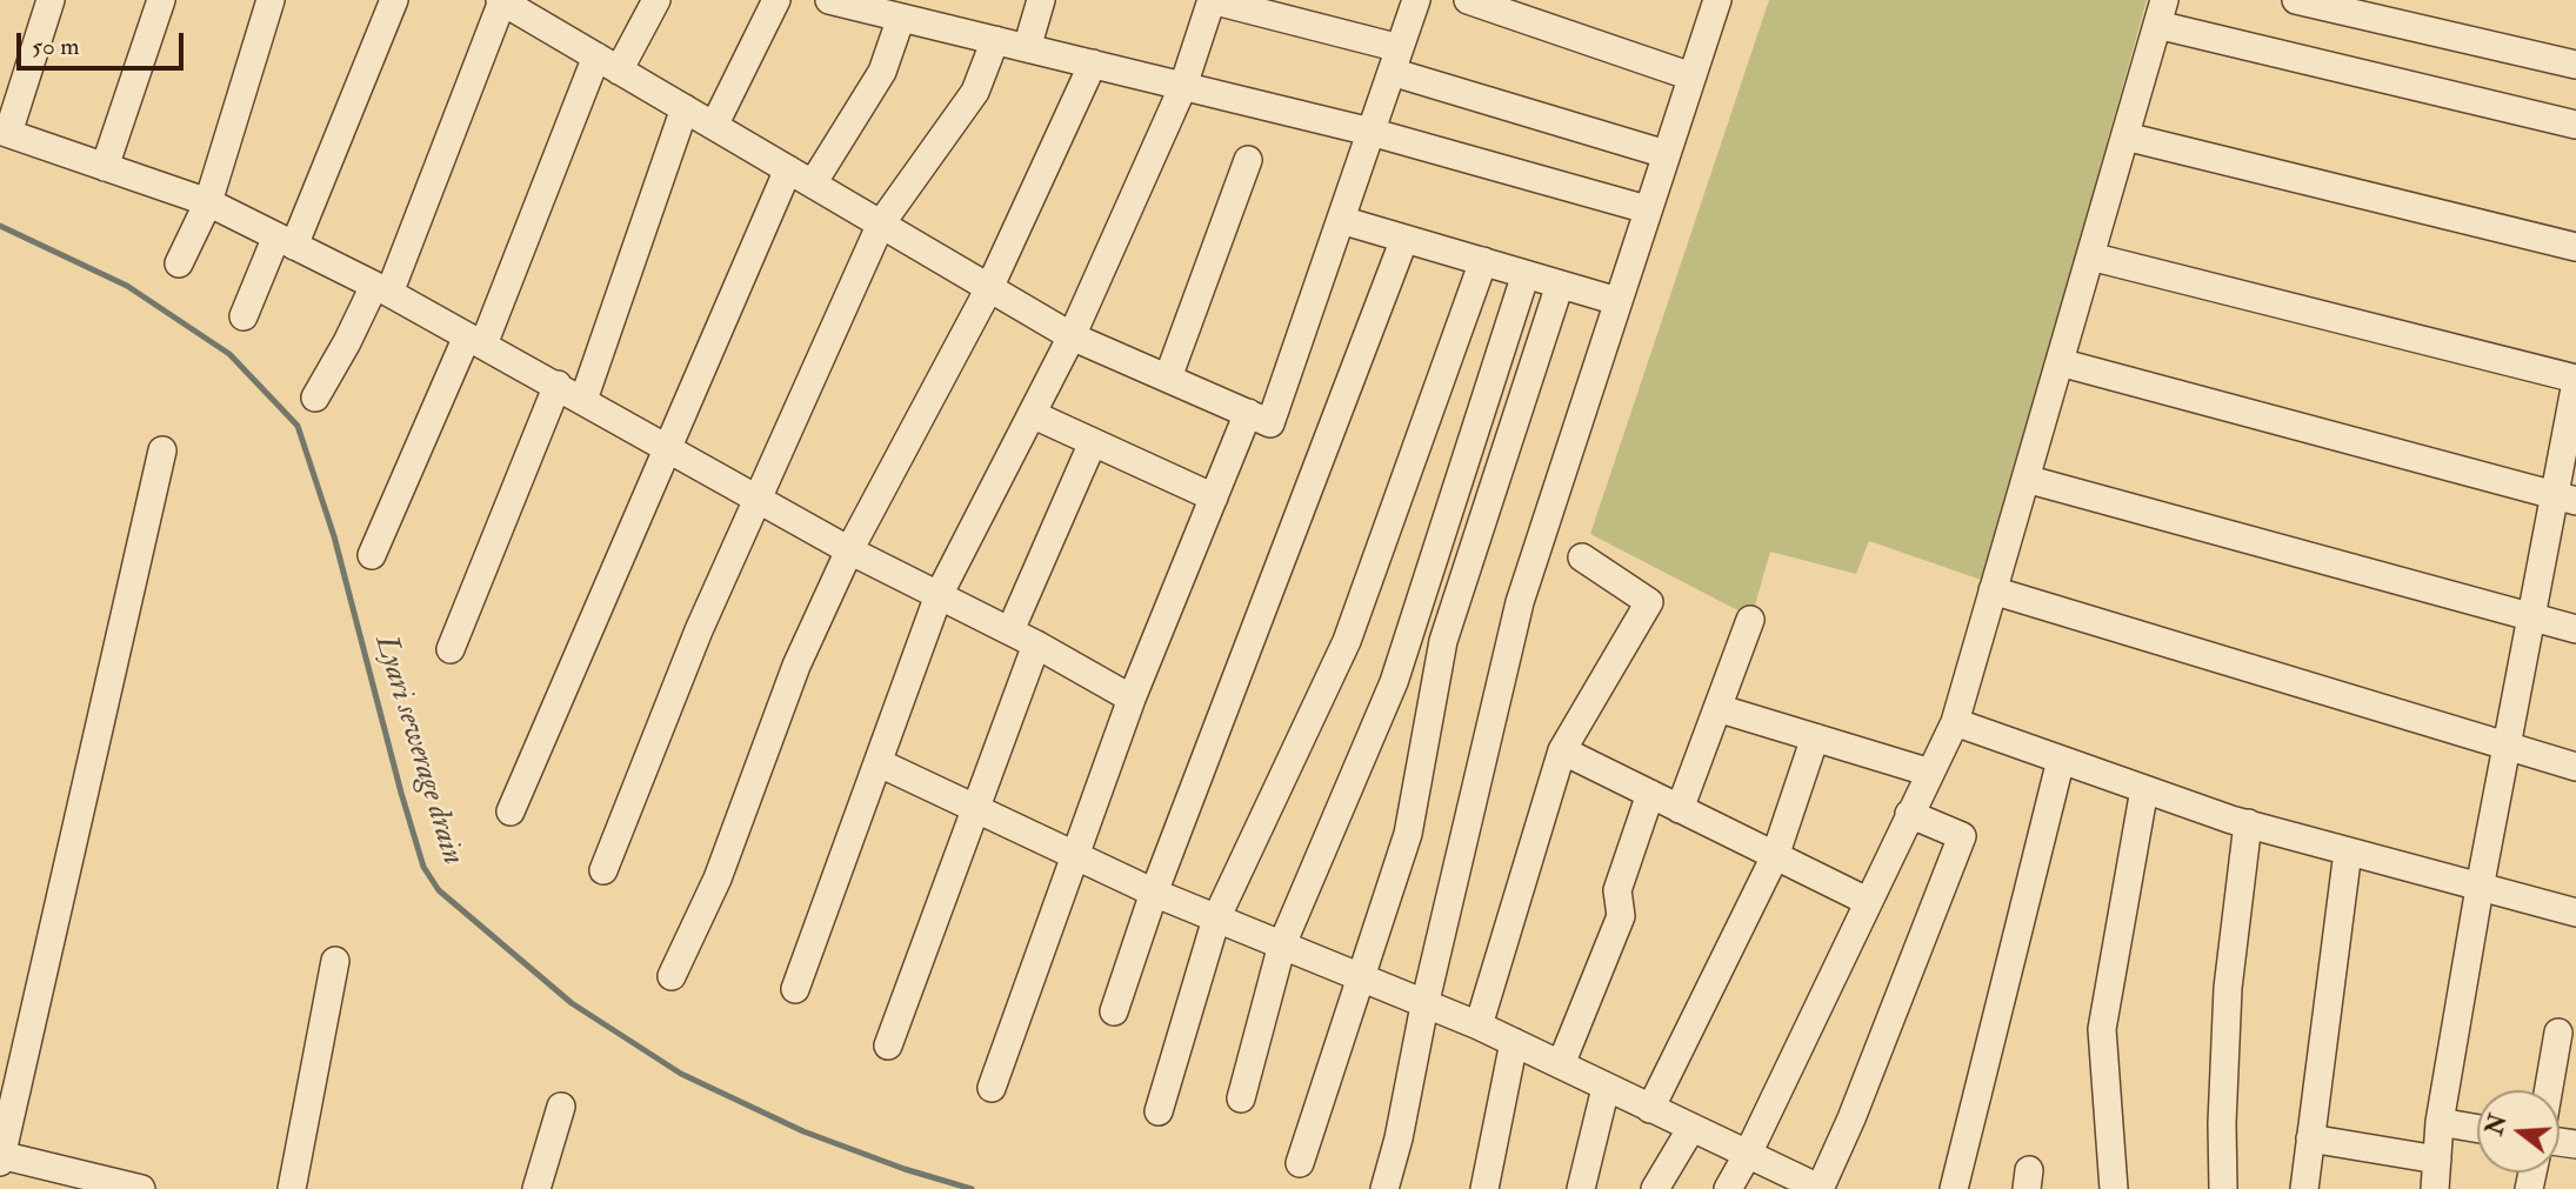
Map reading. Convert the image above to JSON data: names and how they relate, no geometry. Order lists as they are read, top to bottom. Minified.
{"water":["Lyari sewerage drain"],"scale_bar":"50 m","north":"left"}
